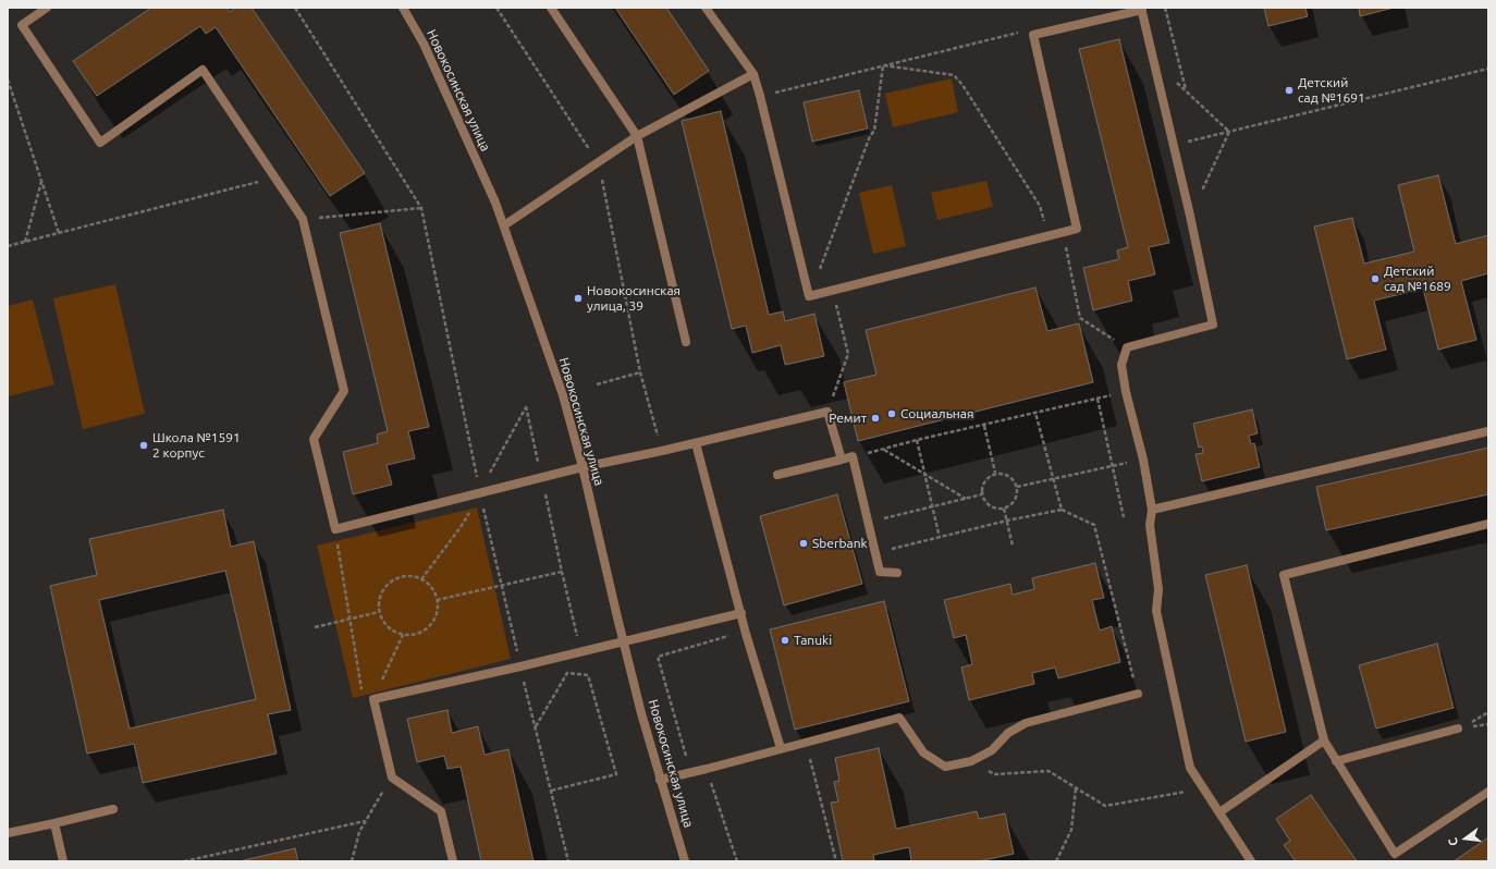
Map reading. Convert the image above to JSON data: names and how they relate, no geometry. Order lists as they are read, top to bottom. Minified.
{"streets":{"street":["Новокосинская улица"]},"places":["Детский сад №1691","Детский сад №1689","Новокосинская улица, 39","Социальная","Ремит","Школа №1591 2 корпус","Sberbank","Tanuki"],"north":"left"}
